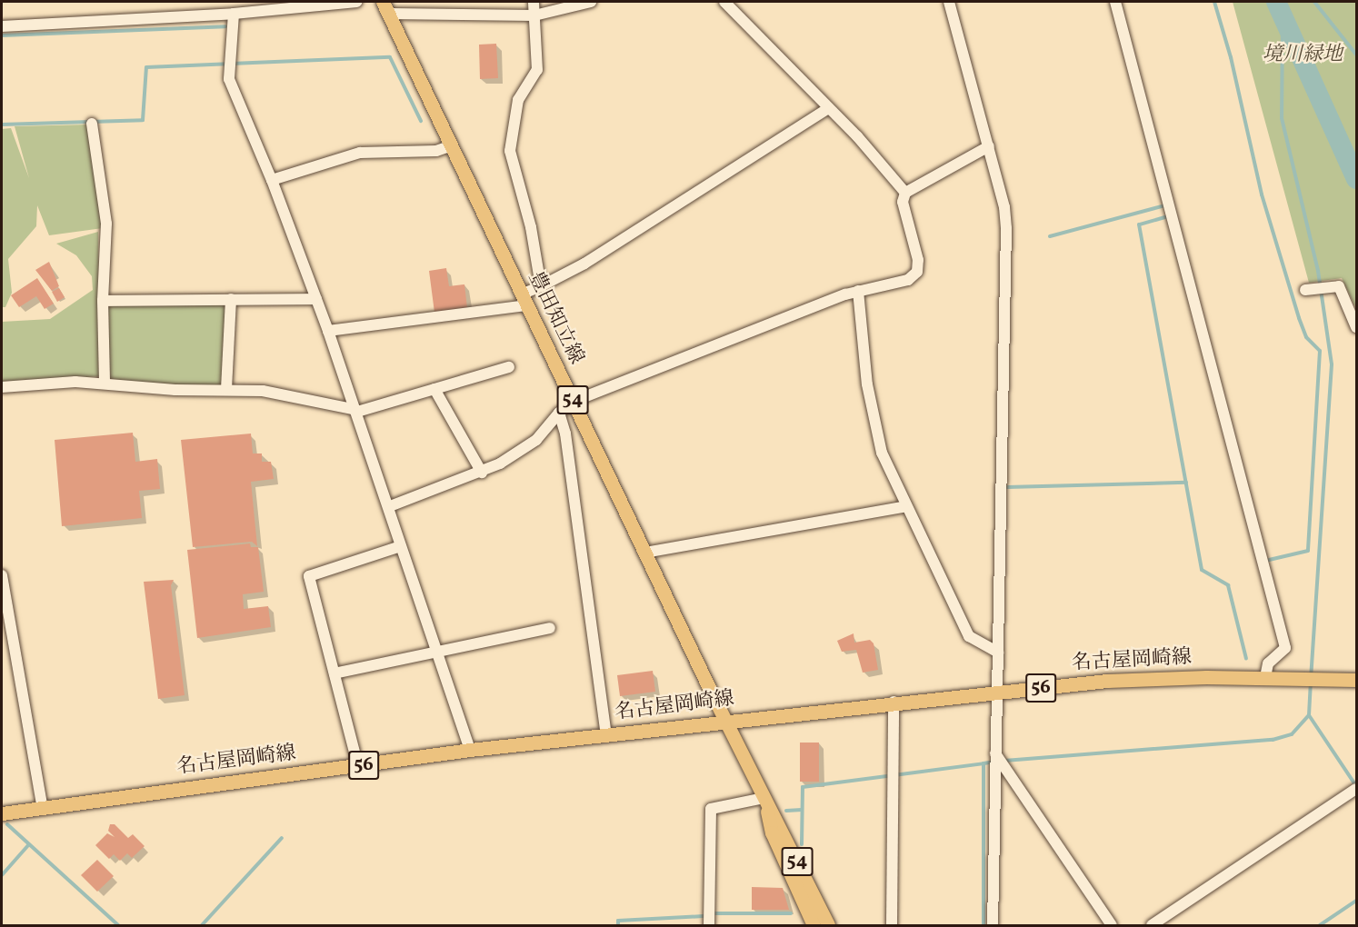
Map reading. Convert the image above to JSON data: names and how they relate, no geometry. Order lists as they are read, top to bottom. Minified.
{"streets":{"main road":["豊田知立線","54","名古屋岡崎線","56"]},"crossings":[["豊田知立線","名古屋岡崎線"]],"parks":["境川緑地"]}
